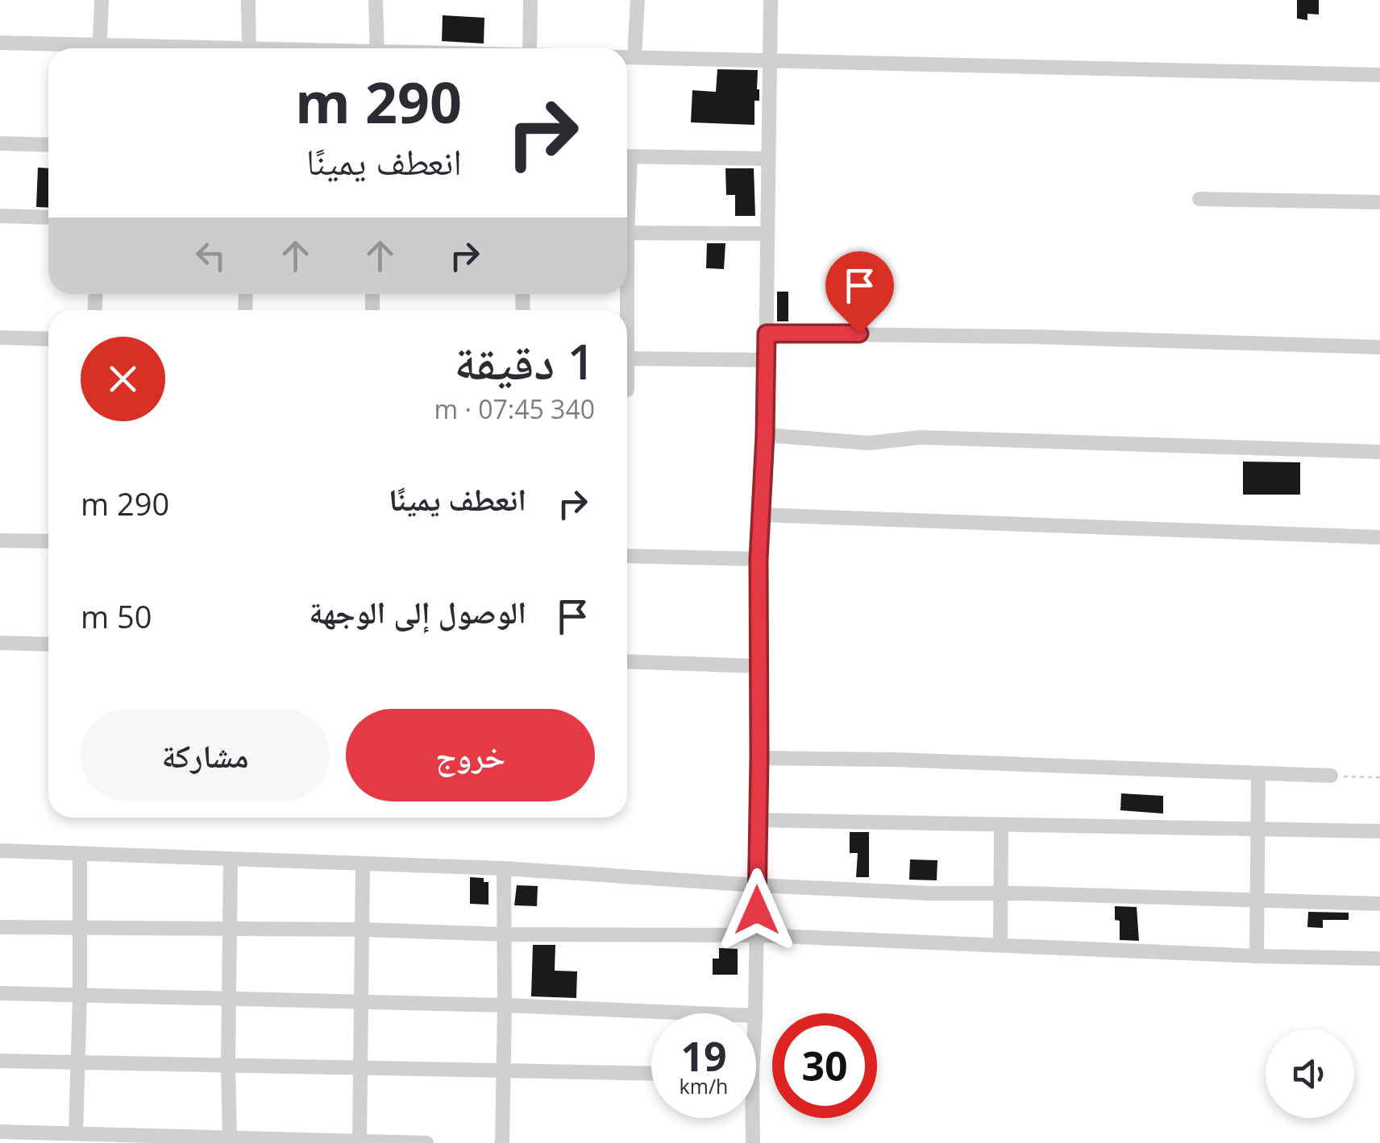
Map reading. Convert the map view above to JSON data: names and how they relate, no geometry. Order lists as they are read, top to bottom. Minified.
{"page":{"turn":["290 m","انعطف يمينًا"],"heading":["1 دقيقة","340 m · 07:45"],"list":[{"name":"انعطف يمينًا","value":"290 m"},{"name":"الوصول إلى الوجهة","value":"50 m"}],"buttons":["خروج","مشاركة"],"speed":"19 km/h","limit":"30"}}
